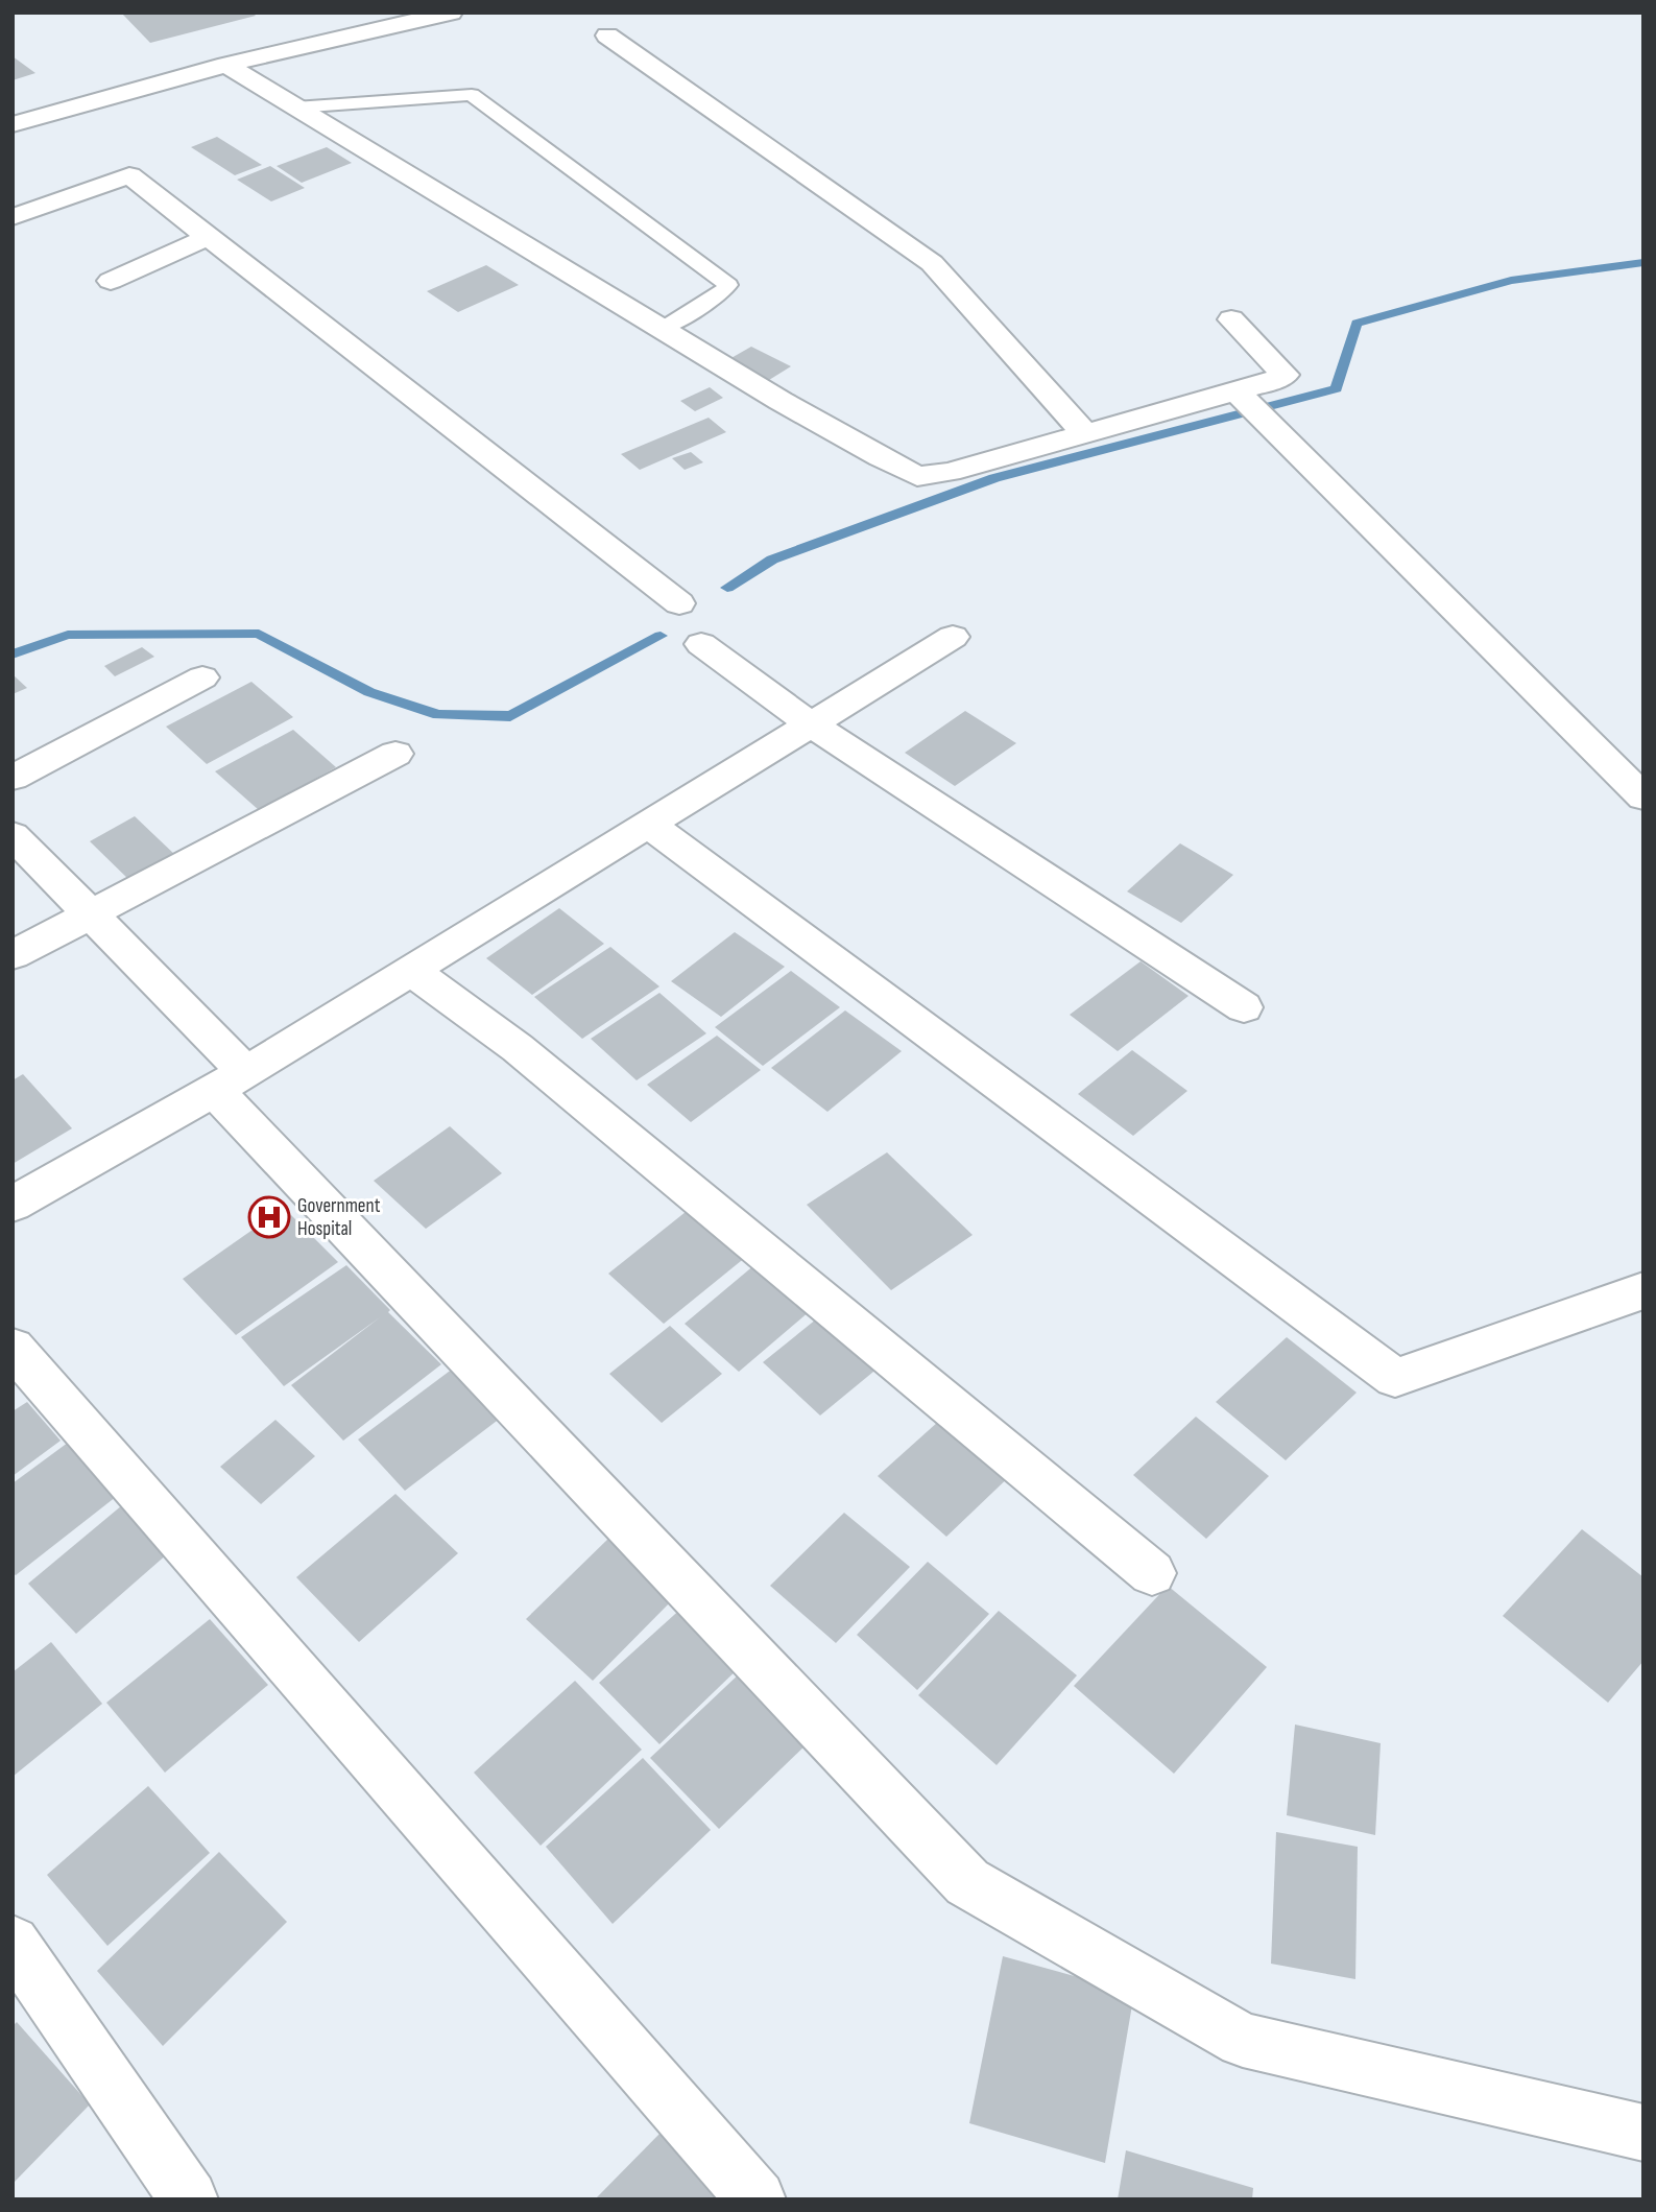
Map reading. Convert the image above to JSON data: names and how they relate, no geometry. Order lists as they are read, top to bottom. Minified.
{"places":{"hospital":["Government Hospital"]}}
